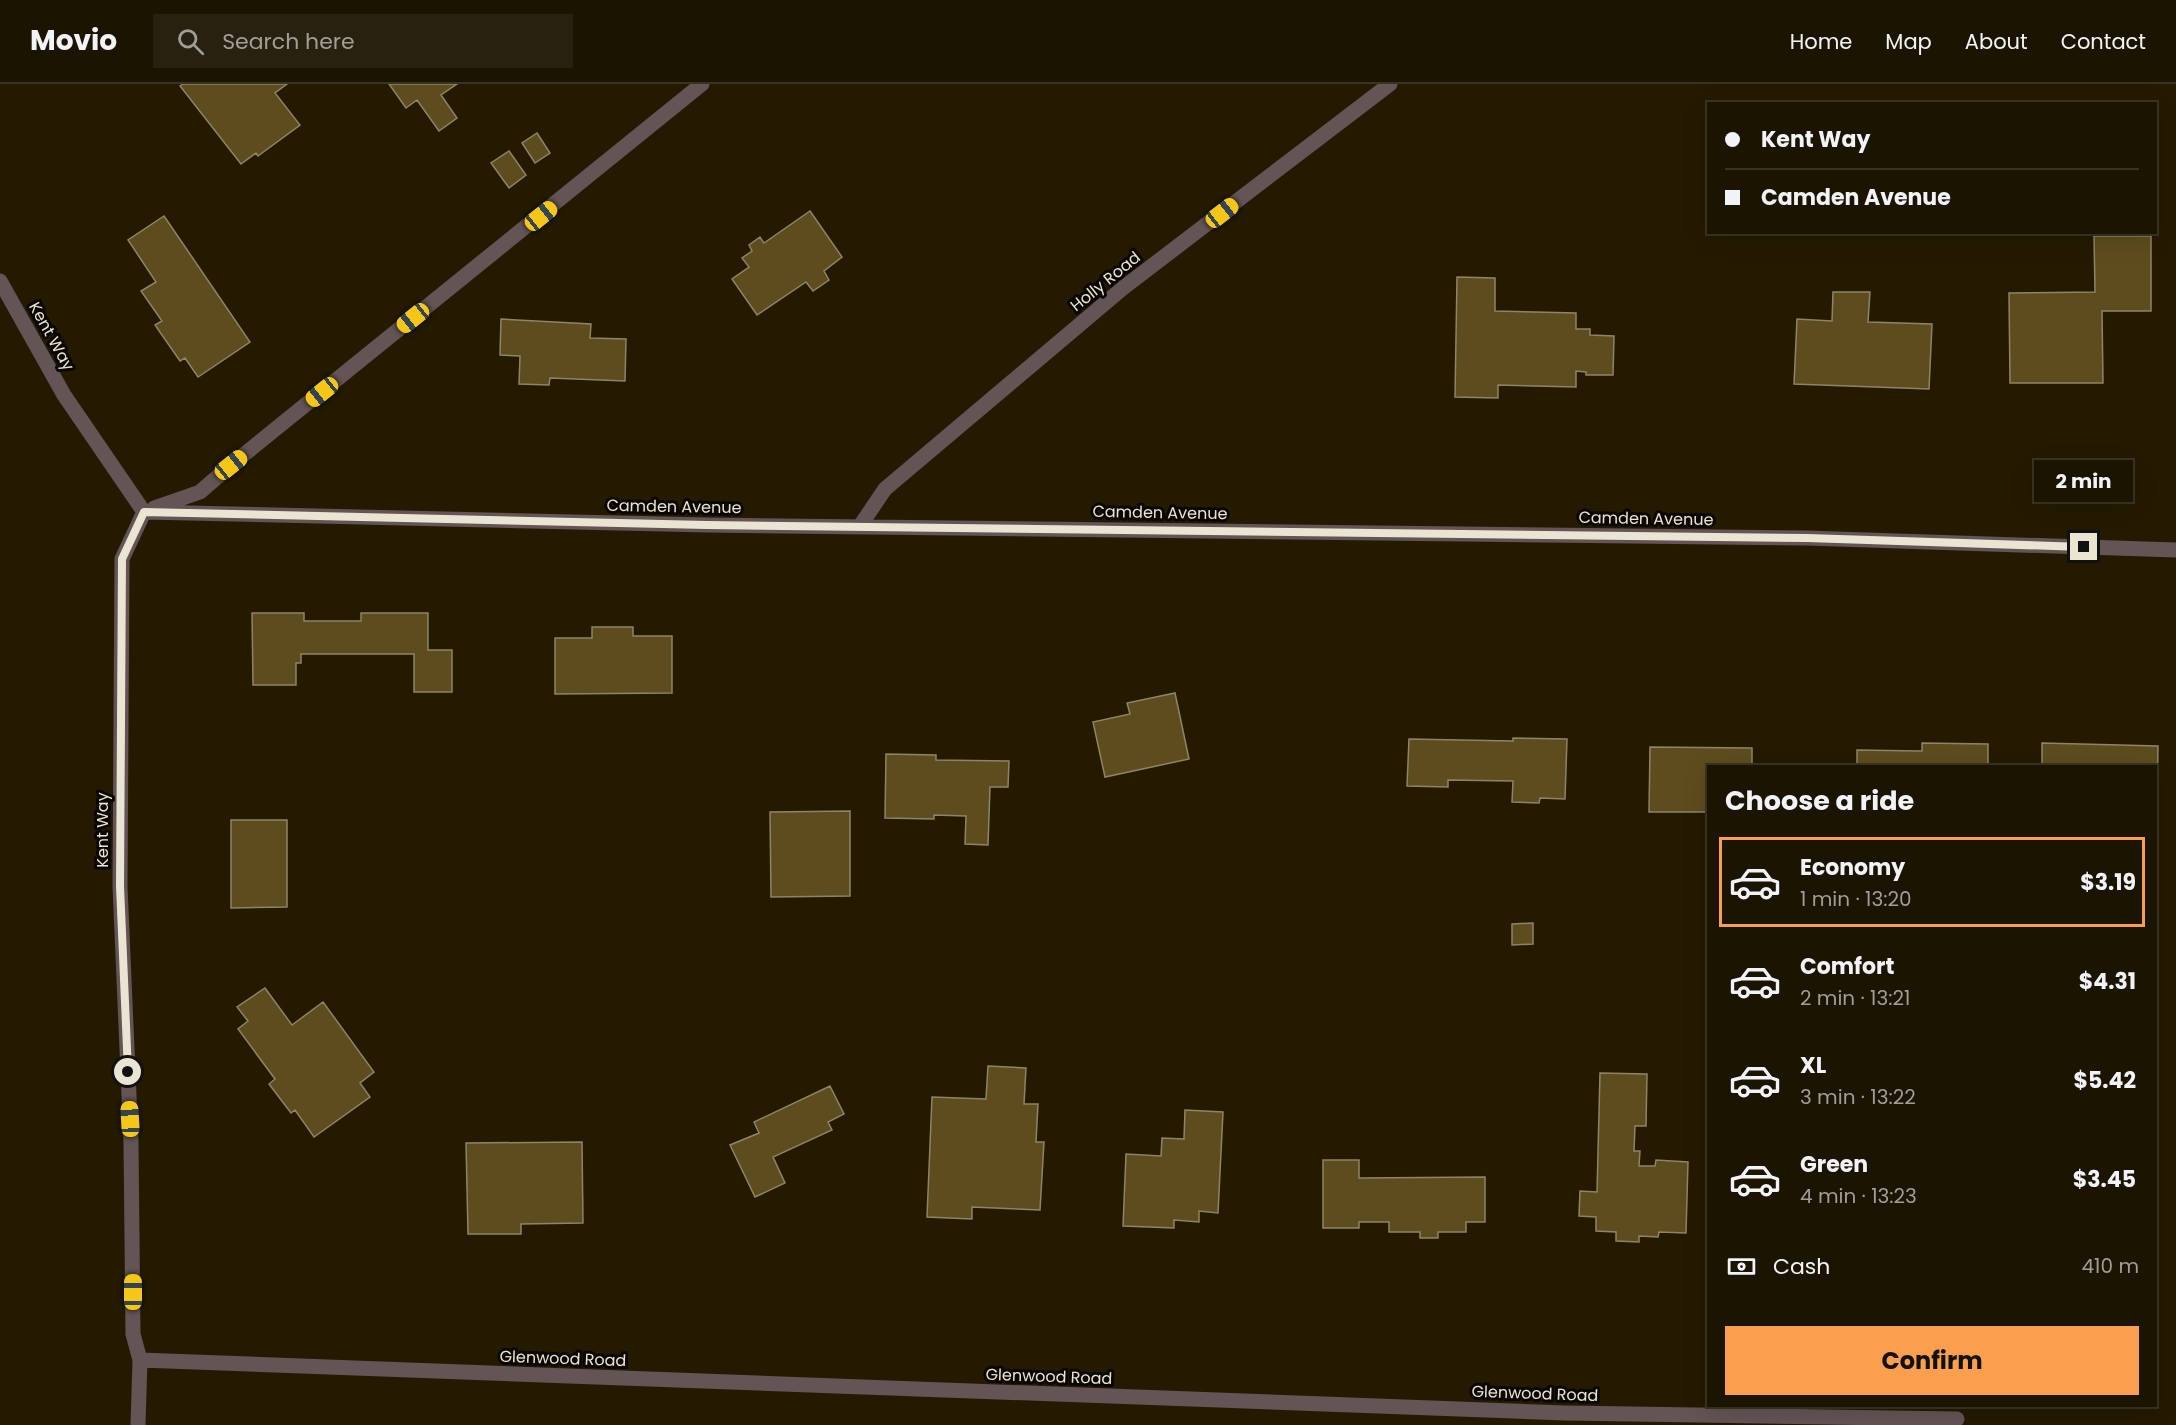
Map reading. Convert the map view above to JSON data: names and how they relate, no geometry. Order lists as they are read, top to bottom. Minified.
{"streets":{"street":["Holly Road","Kent Way","Camden Avenue","Glenwood Road"]},"crossings":[["Holly Road","Camden Avenue"],["Kent Way","Camden Avenue"],["Kent Way","Glenwood Road"]],"page":{"header":"Movio","search":"Search here","nav":["Home","Map","About","Contact"],"banner":["Kent Way","Camden Avenue"],"bubble":"2 min","heading":"Choose a ride","list":[{"name":"Economy","note":"1 min · 13:20","value":"$3.19"},{"name":"Comfort","note":"2 min · 13:21","value":"$4.31"},{"name":"XL","note":"3 min · 13:22","value":"$5.42"},{"name":"Green","note":"4 min · 13:23","value":"$3.45"}],"pay":["Cash","410 m"],"buttons":"Confirm"}}
